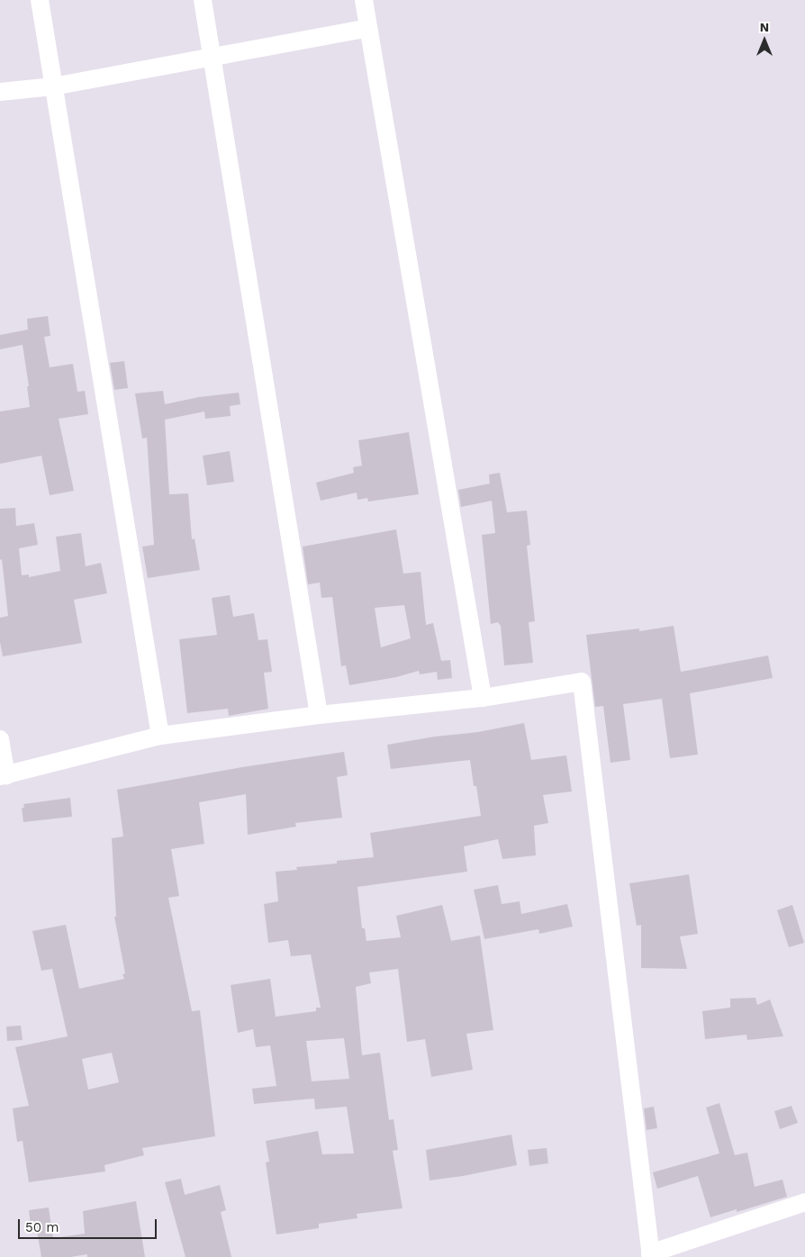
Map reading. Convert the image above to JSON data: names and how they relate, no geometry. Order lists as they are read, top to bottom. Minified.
{"scale_bar":"50 m","north":"top"}
